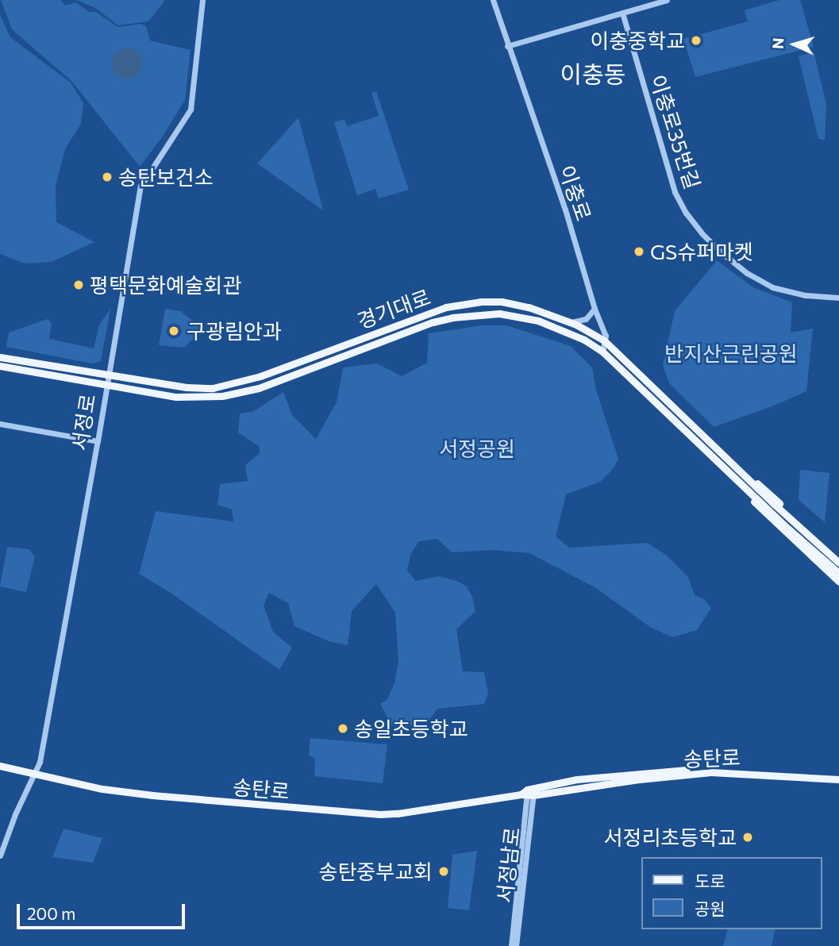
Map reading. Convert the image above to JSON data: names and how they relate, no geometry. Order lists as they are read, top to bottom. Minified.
{"streets":{"main road":["경기대로","송탄로"],"street":["이충로35번길","이충로","서정로","서정남로"]},"crossings":[["이충로","경기대로"],["경기대로","서정로"],["서정로","송탄로"],["송탄로","서정남로"]],"districts":["이충동"],"parks":["반지산근린공원","서정공원"],"places":["이충중학교","송탄보건소","GS슈퍼마켓","평택문화예술회관","구광림안과","송일초등학교","서정리초등학교","송탄중부교회"],"legend":["도로","공원"],"scale_bar":"200 m","north":"left"}
